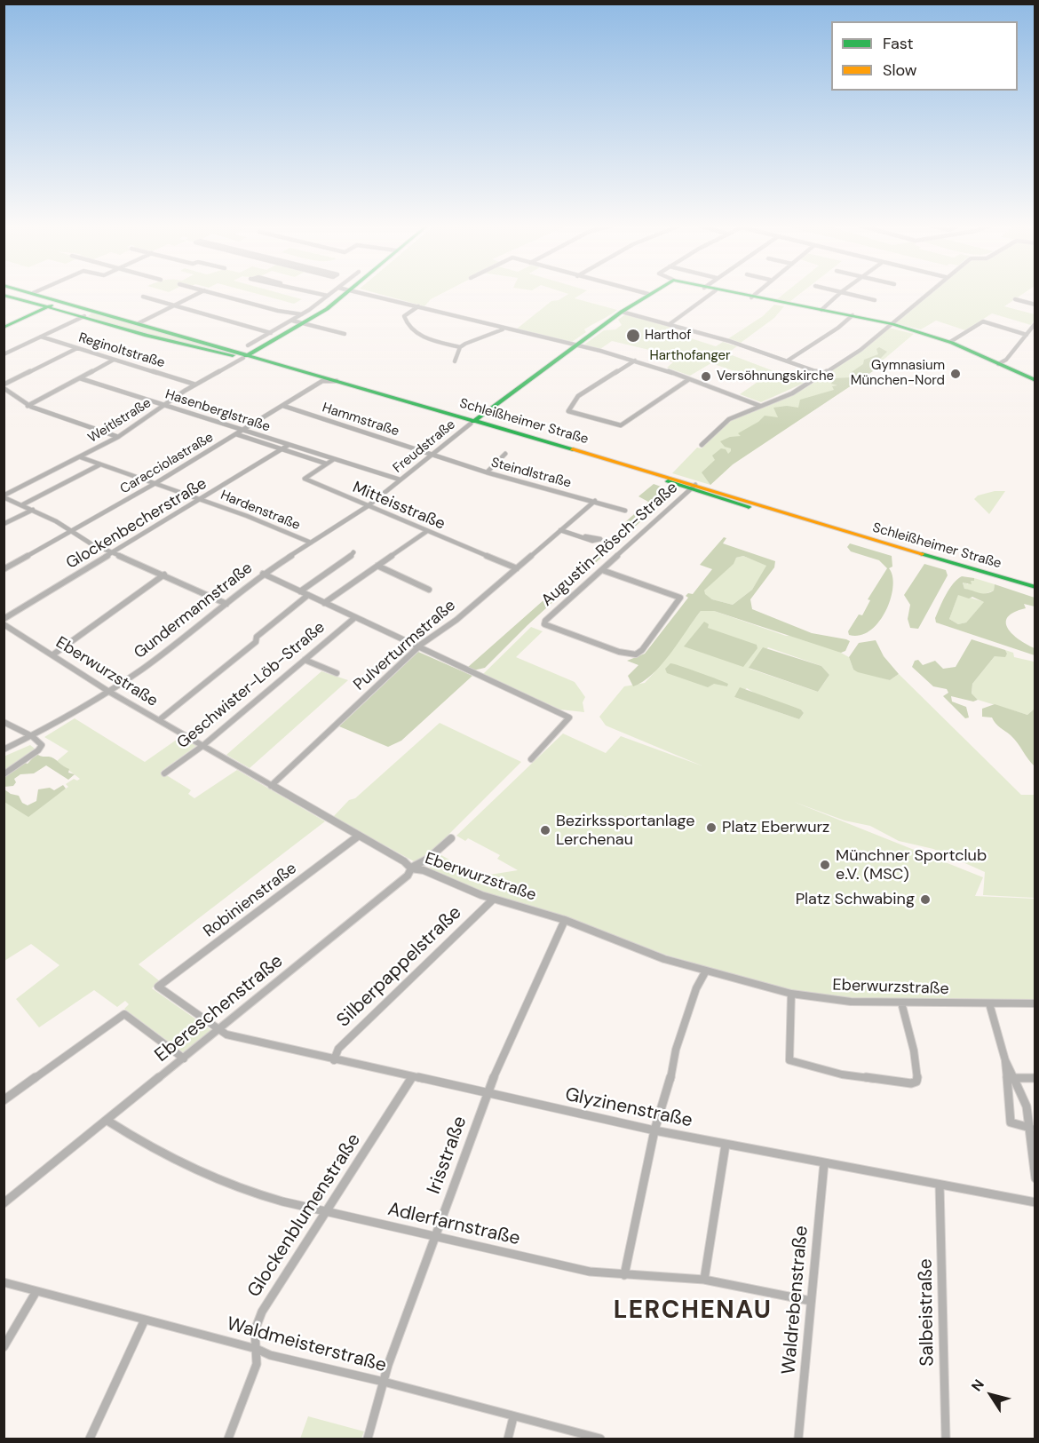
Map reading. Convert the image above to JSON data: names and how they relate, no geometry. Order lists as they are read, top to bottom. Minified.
{"streets":{"main road":["Schleißheimer Straße"],"street":["Reginoltstraße","Hasenberglstraße","Hammstraße","Weitlstraße","Freudstraße","Caracciolastraße","Steindlstraße","Mitteisstraße","Hardenstraße","Glockenbecherstraße","Augustin-Rösch-Straße","Gundermannstraße","Pulverturmstraße","Eberwurzstraße","Geschwister-Löb-Straße","Robinienstraße","Silberpappelstraße","Ebereschenstraße","Glyzinenstraße","Irisstraße","Glockenblumenstraße","Adlerfarnstraße","Waldrebenstraße","Salbeistraße","Waldmeisterstraße"]},"crossings":[["Reginoltstraße","Weitlstraße"],["Hasenberglstraße","Weitlstraße"],["Hasenberglstraße","Freudstraße"],["Hasenberglstraße","Caracciolastraße"],["Hasenberglstraße","Mitteisstraße"],["Hasenberglstraße","Glockenbecherstraße"],["Hammstraße","Freudstraße"],["Hammstraße","Caracciolastraße"],["Hammstraße","Steindlstraße"],["Weitlstraße","Schleißheimer Straße"],["Weitlstraße","Hardenstraße"],["Schleißheimer Straße","Freudstraße"],["Schleißheimer Straße","Caracciolastraße"],["Schleißheimer Straße","Augustin-Rösch-Straße"],["Freudstraße","Steindlstraße"],["Freudstraße","Mitteisstraße"],["Freudstraße","Gundermannstraße"],["Caracciolastraße","Hardenstraße"],["Steindlstraße","Pulverturmstraße"],["Mitteisstraße","Gundermannstraße"],["Mitteisstraße","Pulverturmstraße"],["Hardenstraße","Glockenbecherstraße"],["Hardenstraße","Gundermannstraße"],["Gundermannstraße","Eberwurzstraße"],["Pulverturmstraße","Eberwurzstraße"],["Eberwurzstraße","Geschwister-Löb-Straße"],["Eberwurzstraße","Robinienstraße"],["Eberwurzstraße","Silberpappelstraße"],["Eberwurzstraße","Ebereschenstraße"],["Eberwurzstraße","Irisstraße"],["Robinienstraße","Ebereschenstraße"],["Robinienstraße","Glyzinenstraße"],["Silberpappelstraße","Glyzinenstraße"],["Ebereschenstraße","Glyzinenstraße"],["Ebereschenstraße","Adlerfarnstraße"],["Glyzinenstraße","Irisstraße"],["Glyzinenstraße","Glockenblumenstraße"],["Glyzinenstraße","Waldrebenstraße"],["Glyzinenstraße","Salbeistraße"],["Irisstraße","Adlerfarnstraße"],["Irisstraße","Waldmeisterstraße"],["Glockenblumenstraße","Adlerfarnstraße"],["Glockenblumenstraße","Waldmeisterstraße"],["Adlerfarnstraße","Waldrebenstraße"]],"districts":["LERCHENAU"],"parks":["Harthofanger"],"places":["Harthof","Gymnasium München-Nord","Versöhnungskirche","Platz Eberwurz","Bezirkssportanlage Lerchenau","Münchner Sportclub e.V. (MSC)","Platz Schwabing"],"legend":["Fast","Slow"],"north":"top left"}
